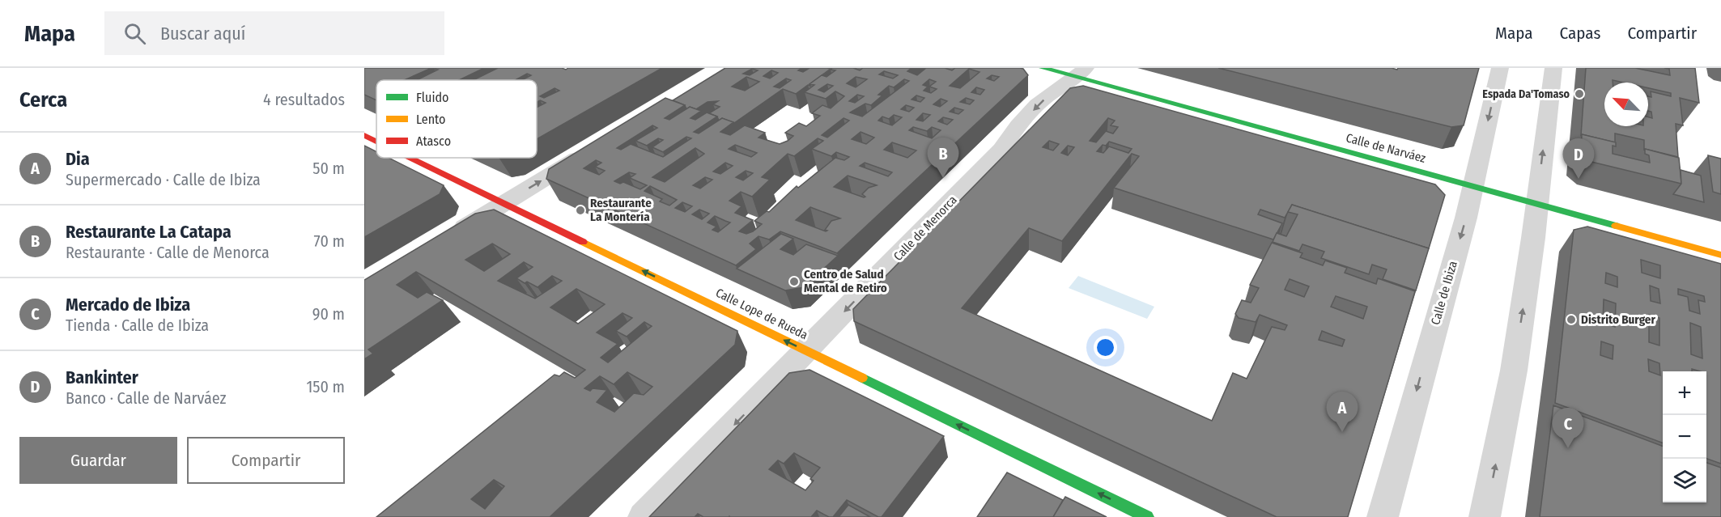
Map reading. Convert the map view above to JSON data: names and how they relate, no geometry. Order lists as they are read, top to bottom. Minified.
{"streets":{"street":["Calle de Narváez","Calle de Menorca","Calle de Ibiza","Calle Lope de Rueda"]},"crossings":[["Calle de Narváez","Calle de Menorca"],["Calle de Narváez","Calle de Ibiza"],["Calle de Menorca","Calle Lope de Rueda"]],"one_way":["Calle de Menorca","Calle Lope de Rueda"],"places":["Espada Da'Tomaso","Restaurante La Montería","Centro de Salud Mental de Retiro","Distrito Burger"],"legend":["Fluido","Lento","Atasco"],"north":"top left","page":{"header":"Mapa","search":"Buscar aquí","nav":["Mapa","Capas","Compartir"],"heading":["Cerca","4 resultados"],"list":[{"mark":"A","name":"Dia","note":"Supermercado · Calle de Ibiza","value":"50 m"},{"mark":"B","name":"Restaurante La Catapa","note":"Restaurante · Calle de Menorca","value":"70 m"},{"mark":"C","name":"Mercado de Ibiza","note":"Tienda · Calle de Ibiza","value":"90 m"},{"mark":"D","name":"Bankinter","note":"Banco · Calle de Narváez","value":"150 m"}],"pins":["B","D","A","C"],"map_buttons":["+","−"],"buttons":["Guardar","Compartir"]}}
